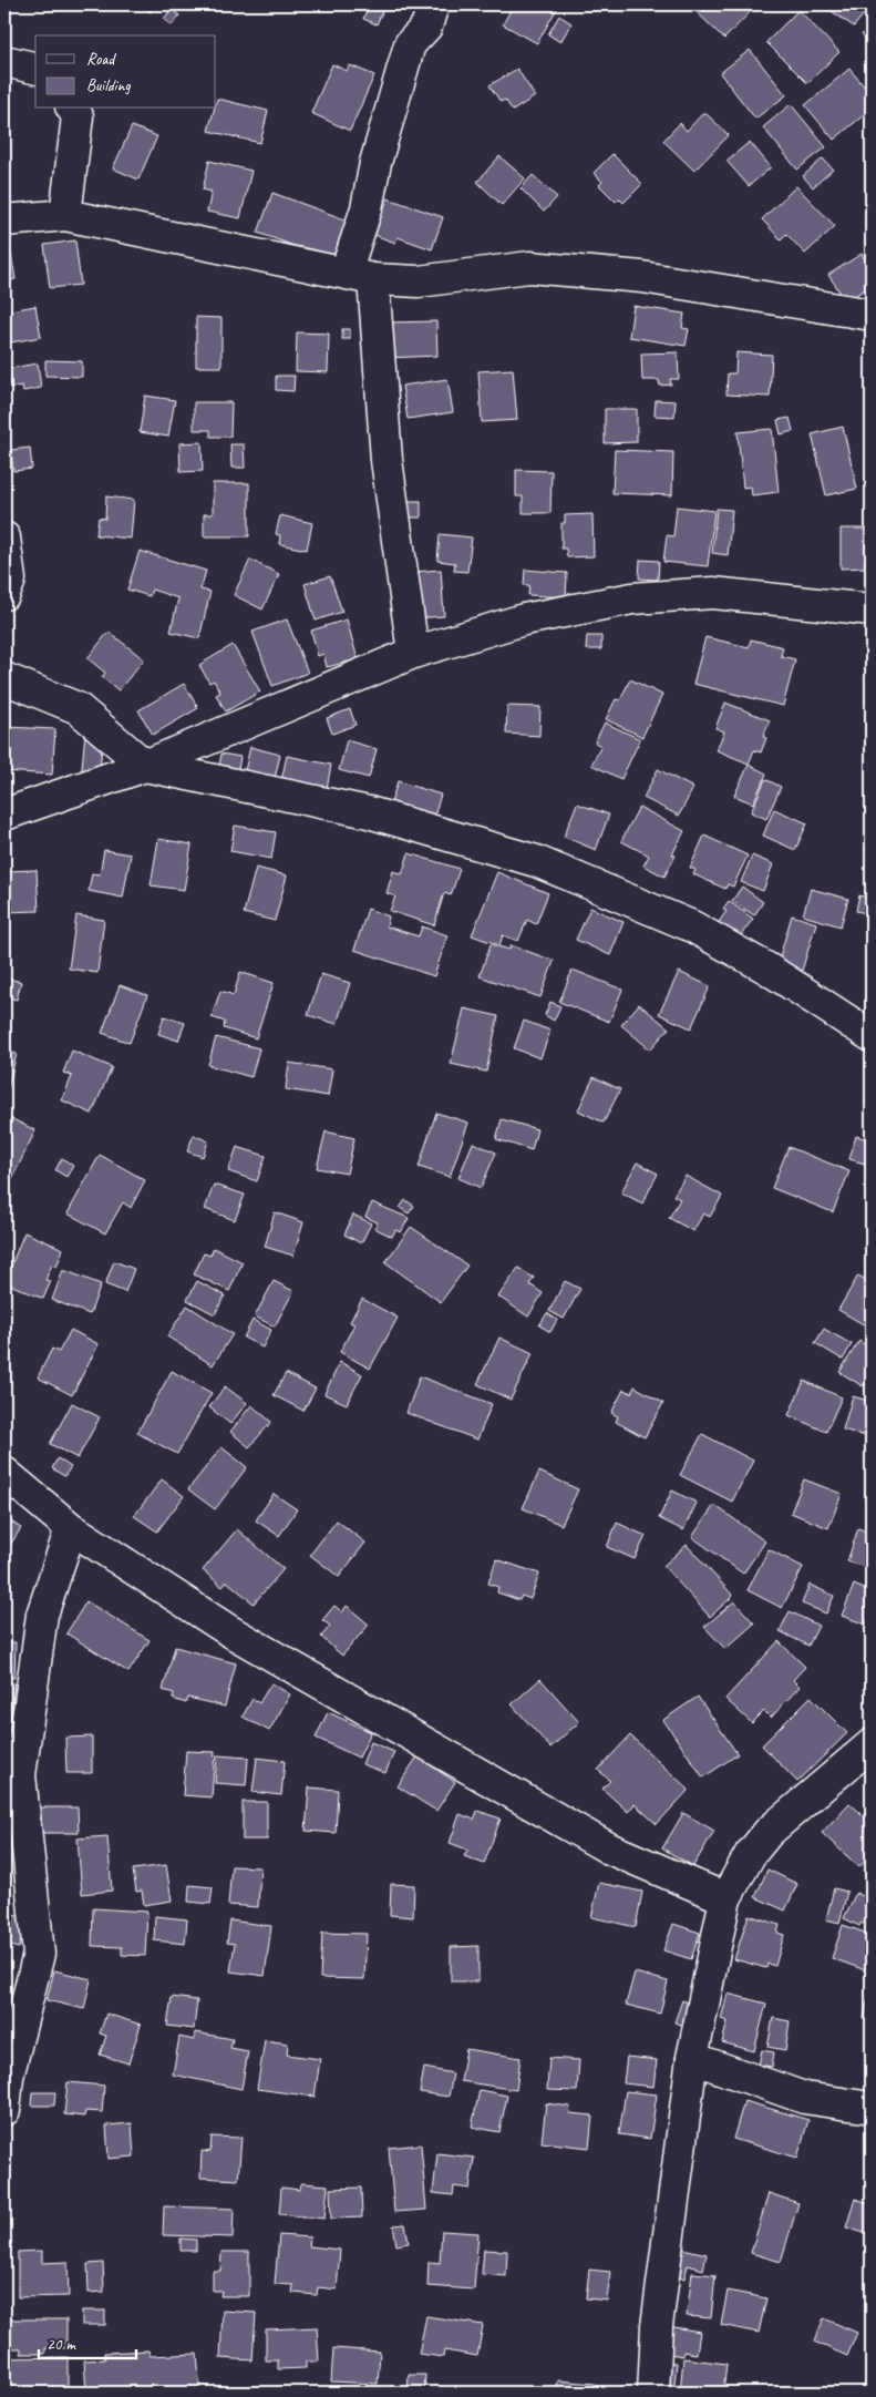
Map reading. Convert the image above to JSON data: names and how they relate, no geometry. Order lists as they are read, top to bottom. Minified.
{"legend":["Road","Building"],"scale_bar":"20 m"}
